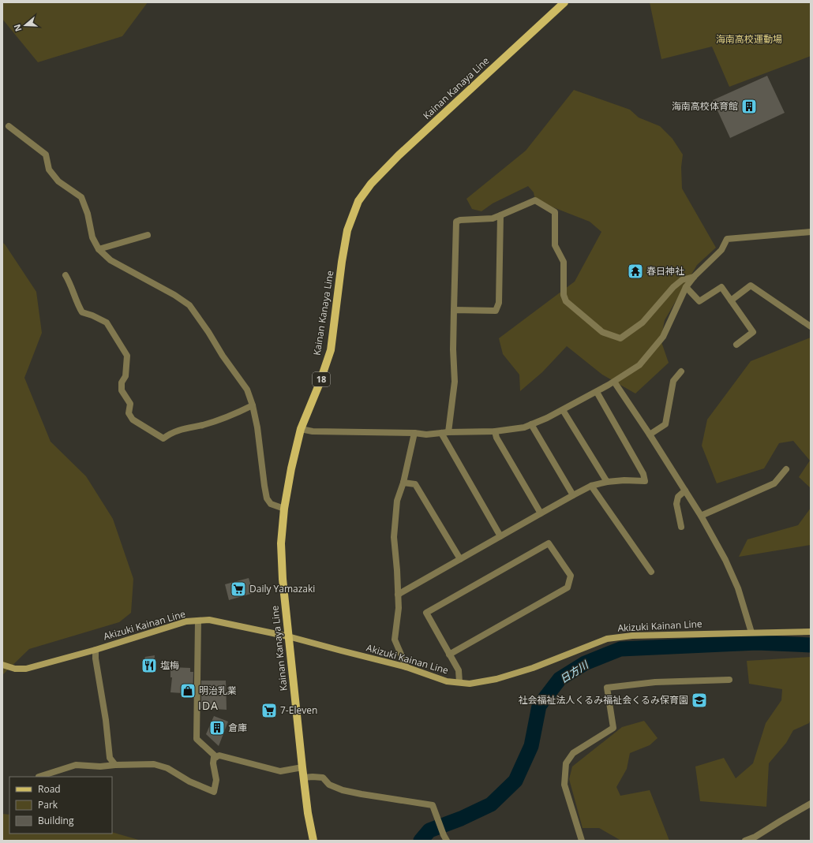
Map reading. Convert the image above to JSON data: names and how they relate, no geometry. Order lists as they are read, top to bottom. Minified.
{"streets":{"main road":["Kainan Kanaya Line","18","Akizuki Kainan Line"]},"crossings":[["Kainan Kanaya Line","Akizuki Kainan Line"]],"districts":["IDA"],"water":["日方川"],"parks":["海南高校運動場"],"places":{"building":["海南高校体育館","倉庫"],"temple":["春日神社"],"supermarket":["Daily Yamazaki","7-Eleven"],"restaurant":["塩梅"],"shop":["明治乳業"],"school or university":["社会福祉法人くるみ福祉会くるみ保育園"]},"legend":["Road","Park","Building"],"north":"left"}
